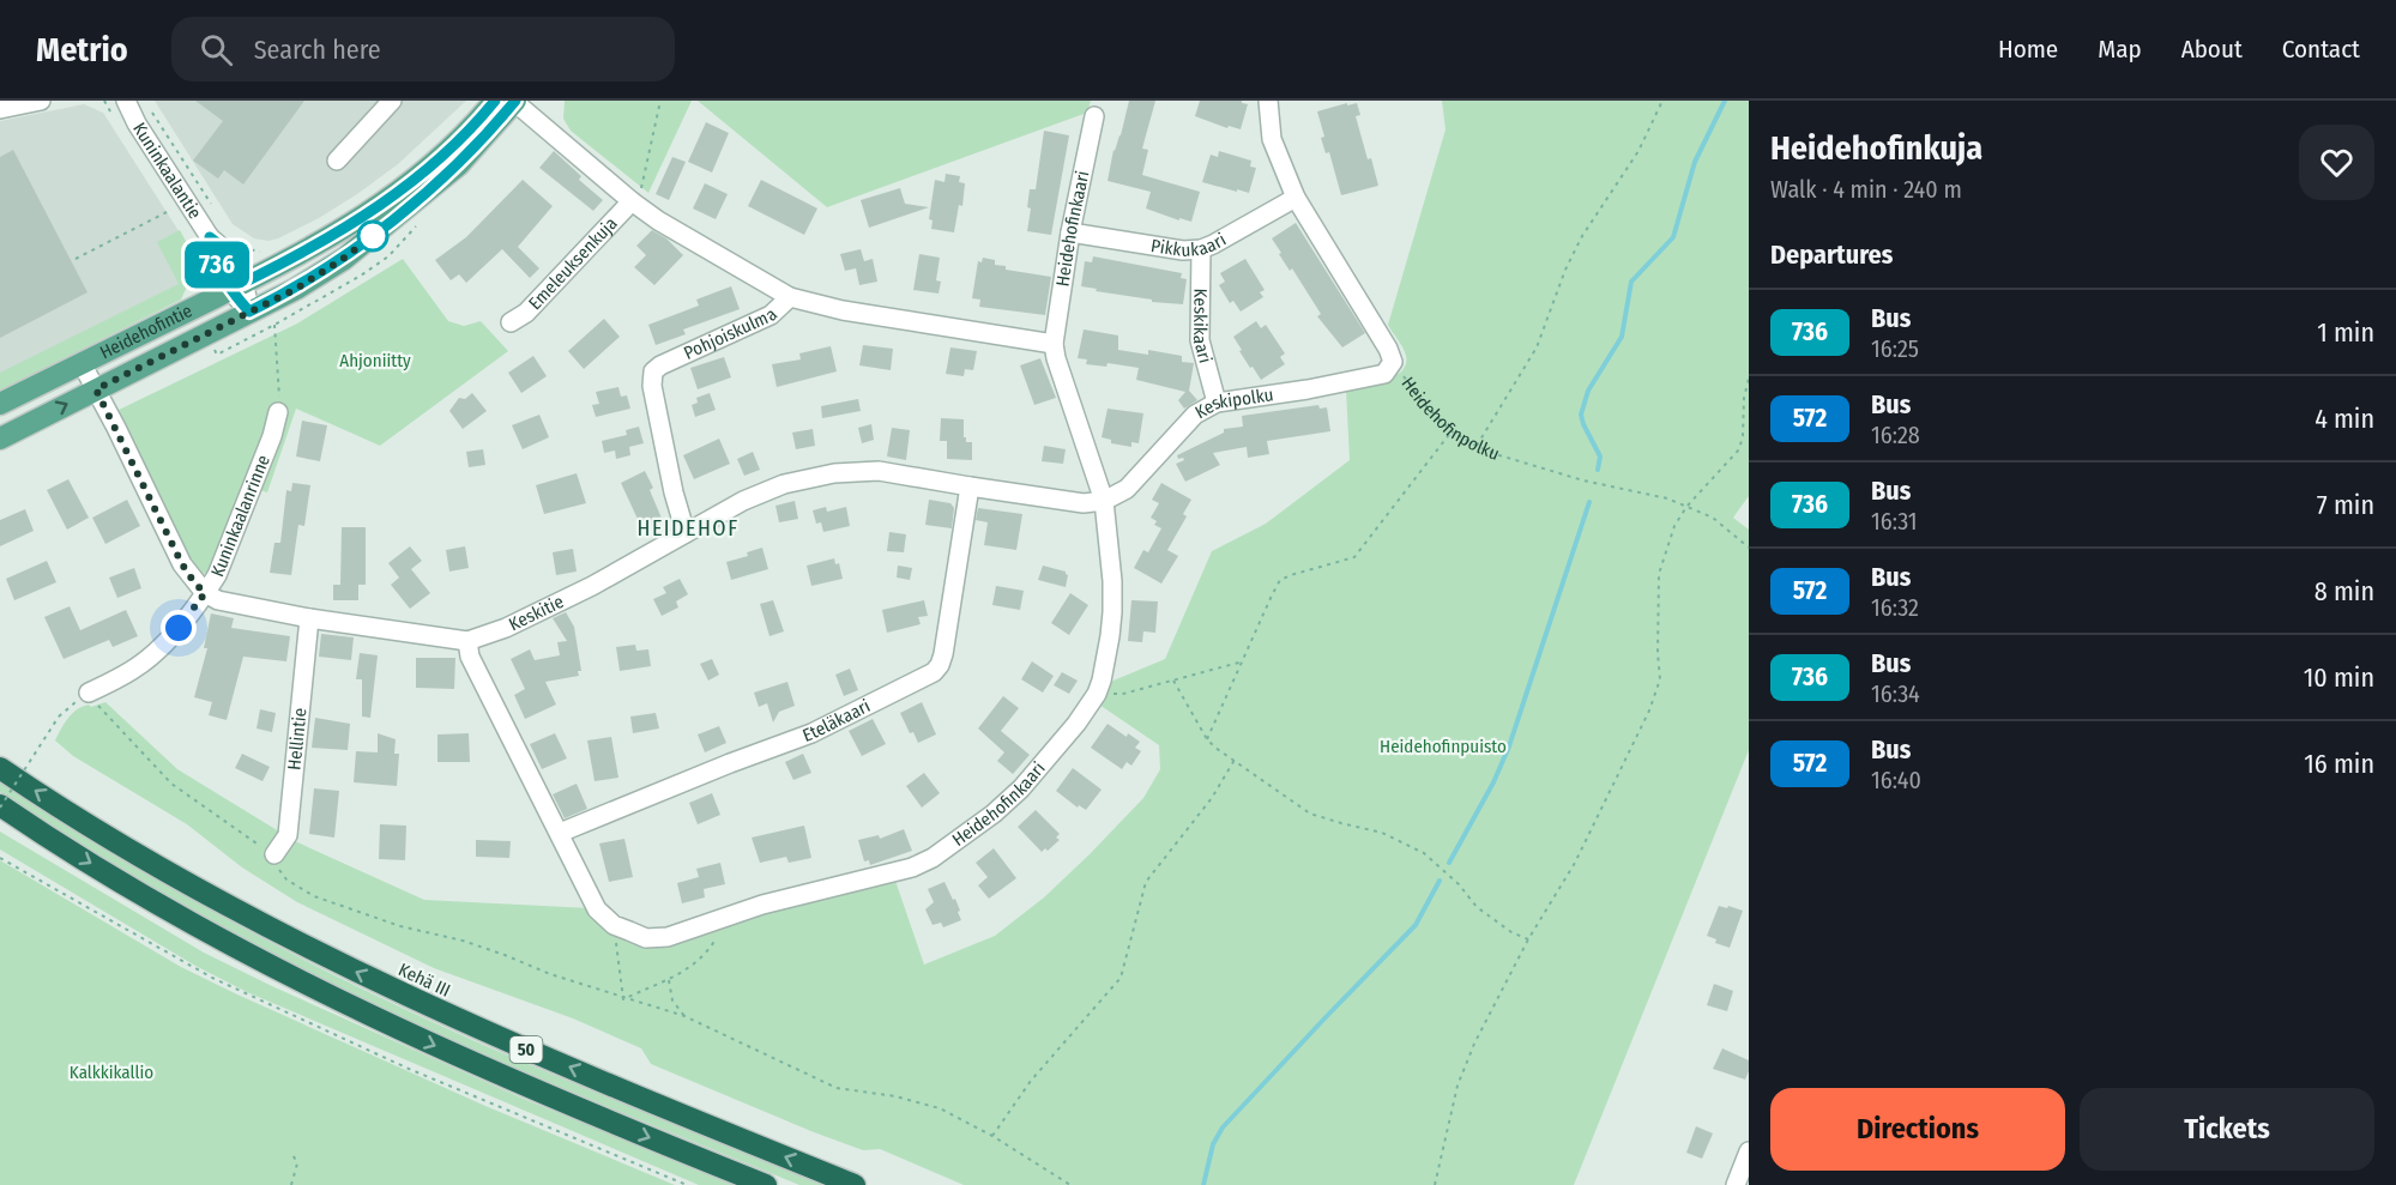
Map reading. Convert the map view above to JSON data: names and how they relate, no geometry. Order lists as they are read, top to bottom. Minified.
{"streets":{"highway":["Kehä III","50"],"main road":["Heidehofintie"],"street":["Kuninkaalantie","Heidehofinkaari","Pikkukaari","Emeleuksenkuja","Keskikaari","Pohjoiskulma","Keskipolku","Heidehofinpolku","Kuninkaalanrinne","Keskitie","Eteläkaari","Hellintie"]},"crossings":[["Kuninkaalantie","Heidehofintie"],["Heidehofinkaari","Pikkukaari"],["Heidehofinkaari","Pohjoiskulma"],["Heidehofinkaari","Keskipolku"],["Heidehofinkaari","Keskitie"],["Pikkukaari","Keskikaari"],["Pikkukaari","Heidehofinpolku"],["Keskikaari","Keskipolku"],["Pohjoiskulma","Keskitie"],["Keskipolku","Heidehofinpolku"],["Keskipolku","Keskitie"],["Kuninkaalanrinne","Keskitie"],["Keskitie","Eteläkaari"],["Keskitie","Hellintie"]],"districts":["HEIDEHOF"],"parks":["Ahjoniitty","Heidehofinpuisto","Kalkkikallio"],"lines":["bus line 736"],"page":{"header":"Metrio","search":"Search here","nav":["Home","Map","About","Contact"],"on_map":"736","heading":[["Heidehofinkuja","Walk · 4 min · 240 m"],"Departures"],"list":[{"mark":"736","name":"Bus","note":"16:25","value":"1 min"},{"mark":"572","name":"Bus","note":"16:28","value":"4 min"},{"mark":"736","name":"Bus","note":"16:31","value":"7 min"},{"mark":"572","name":"Bus","note":"16:32","value":"8 min"},{"mark":"736","name":"Bus","note":"16:34","value":"10 min"},{"mark":"572","name":"Bus","note":"16:40","value":"16 min"}],"buttons":["Directions","Tickets"]}}
